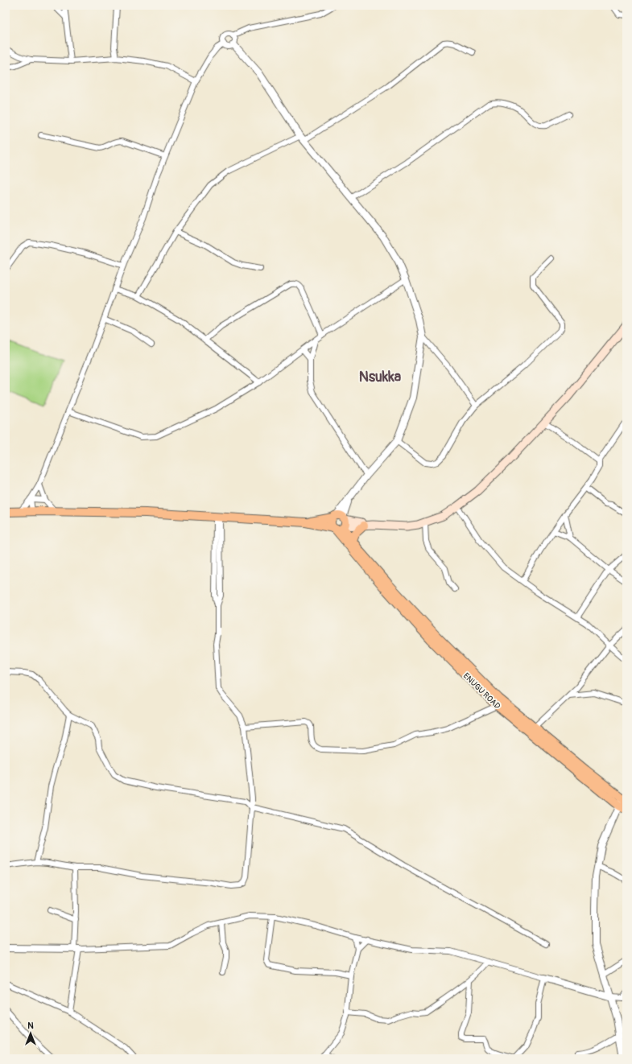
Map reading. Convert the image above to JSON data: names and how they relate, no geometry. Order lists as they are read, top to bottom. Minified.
{"streets":{"main road":["ENUGU ROAD"]},"districts":["Nsukka"],"north":"top"}
